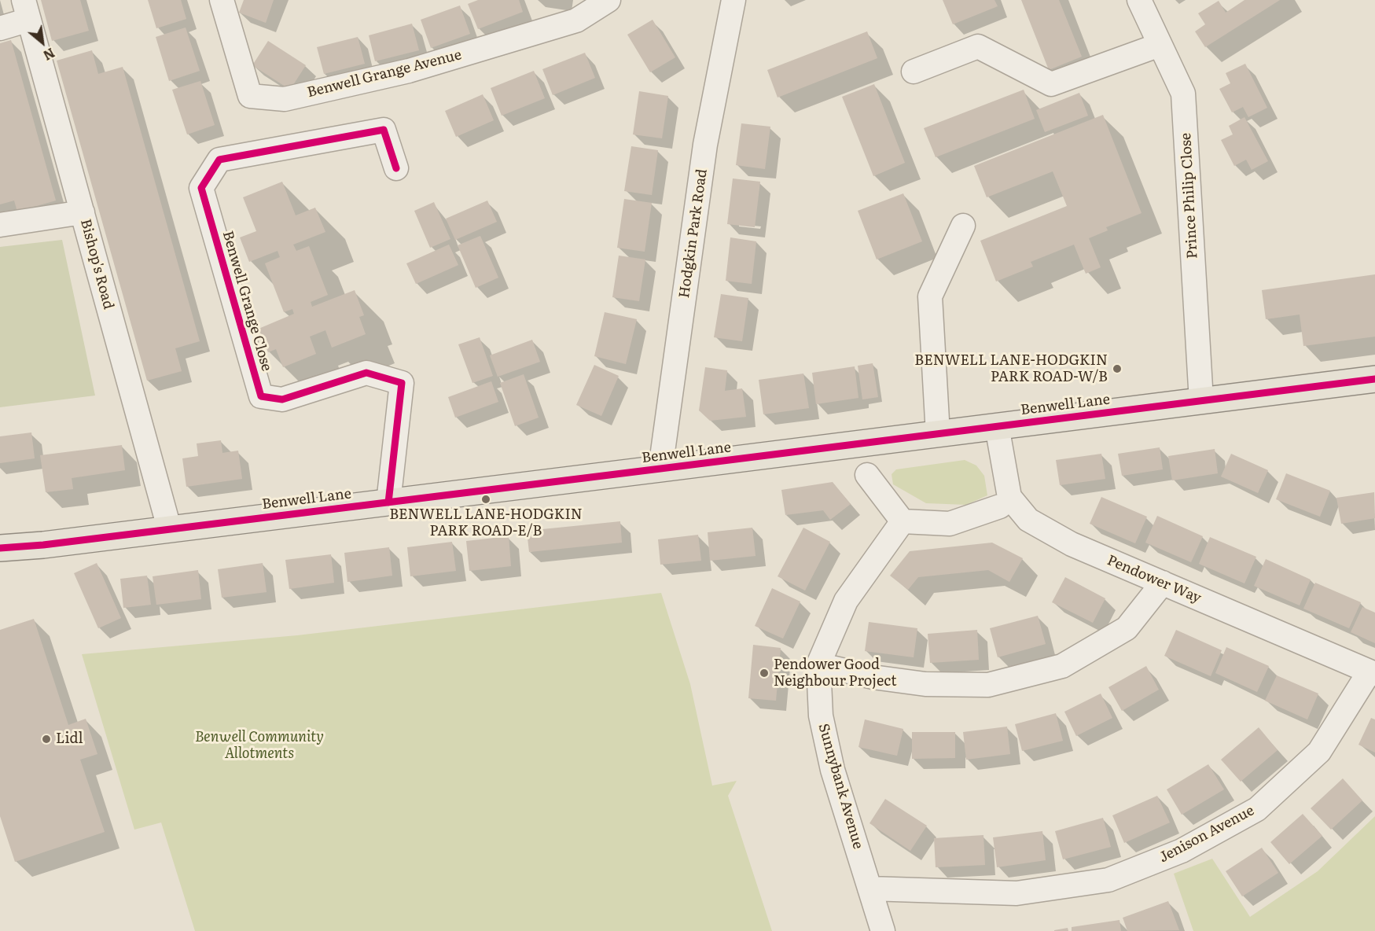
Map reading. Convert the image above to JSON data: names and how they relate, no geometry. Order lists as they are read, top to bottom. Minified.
{"streets":{"main road":["Benwell Lane"],"street":["Benwell Grange Avenue","Prince Philip Close","Hodgkin Park Road","Bishop's Road","Benwell Grange Close","Pendower Way","Sunnybank Avenue","Jenison Avenue"]},"crossings":[["Prince Philip Close","Benwell Lane"],["Hodgkin Park Road","Benwell Lane"],["Bishop's Road","Benwell Lane"],["Benwell Grange Close","Benwell Lane"],["Benwell Lane","Pendower Way"],["Pendower Way","Jenison Avenue"],["Sunnybank Avenue","Jenison Avenue"]],"parks":["Benwell Community Allotments"],"places":["BENWELL LANE-HODGKIN PARK ROAD-W/B","BENWELL LANE-HODGKIN PARK ROAD-E/B","Pendower Good Neighbour Project","Lidl"],"north":"bottom right"}
